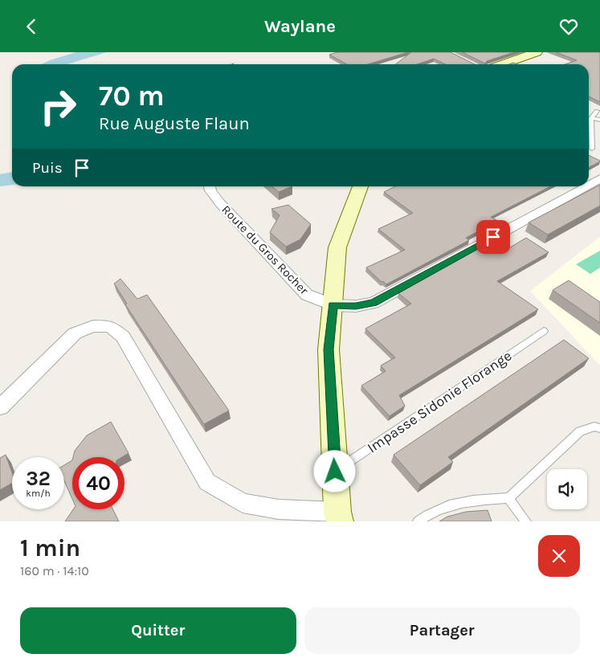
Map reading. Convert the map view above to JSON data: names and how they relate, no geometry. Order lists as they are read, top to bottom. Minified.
{"streets":{"street":["Route du Gros Rocher"],"lane":["Impasse Sidonie Florange"]},"page":{"header":"Waylane","turn":["70 m","Rue Auguste Flaun"],"then":"Puis","speed":"32 km/h","limit":"40","heading":["1 min","160 m · 14:10"],"buttons":["Quitter","Partager"]}}
